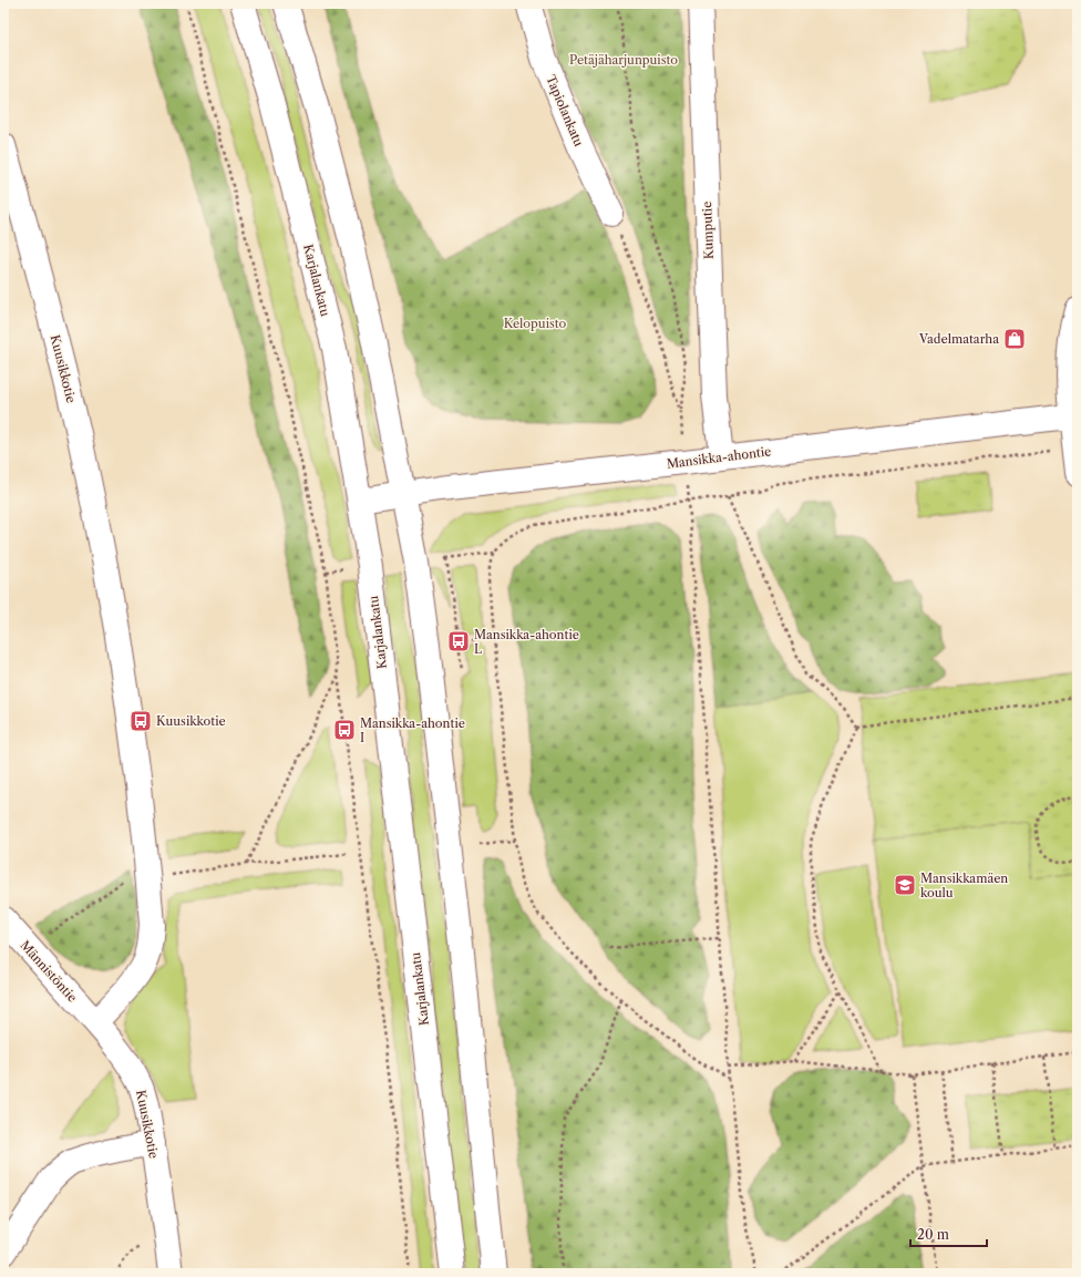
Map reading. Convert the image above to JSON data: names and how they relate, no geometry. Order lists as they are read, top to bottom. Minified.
{"streets":{"street":["Tapiolankatu","Kumputie","Karjalankatu","Kuusikkotie","Mansikka-ahontie","Männistöntie"]},"crossings":[["Kumputie","Mansikka-ahontie"],["Karjalankatu","Mansikka-ahontie"],["Kuusikkotie","Männistöntie"]],"parks":["Petäjäharjunpuisto","Kelopuisto"],"places":{"shop":["Vadelmatarha"],"bus stop":["Mansikka-ahontie L","Kuusikkotie","Mansikka-ahontie I"],"school or university":["Mansikkamäen koulu"]},"scale_bar":"20 m"}
